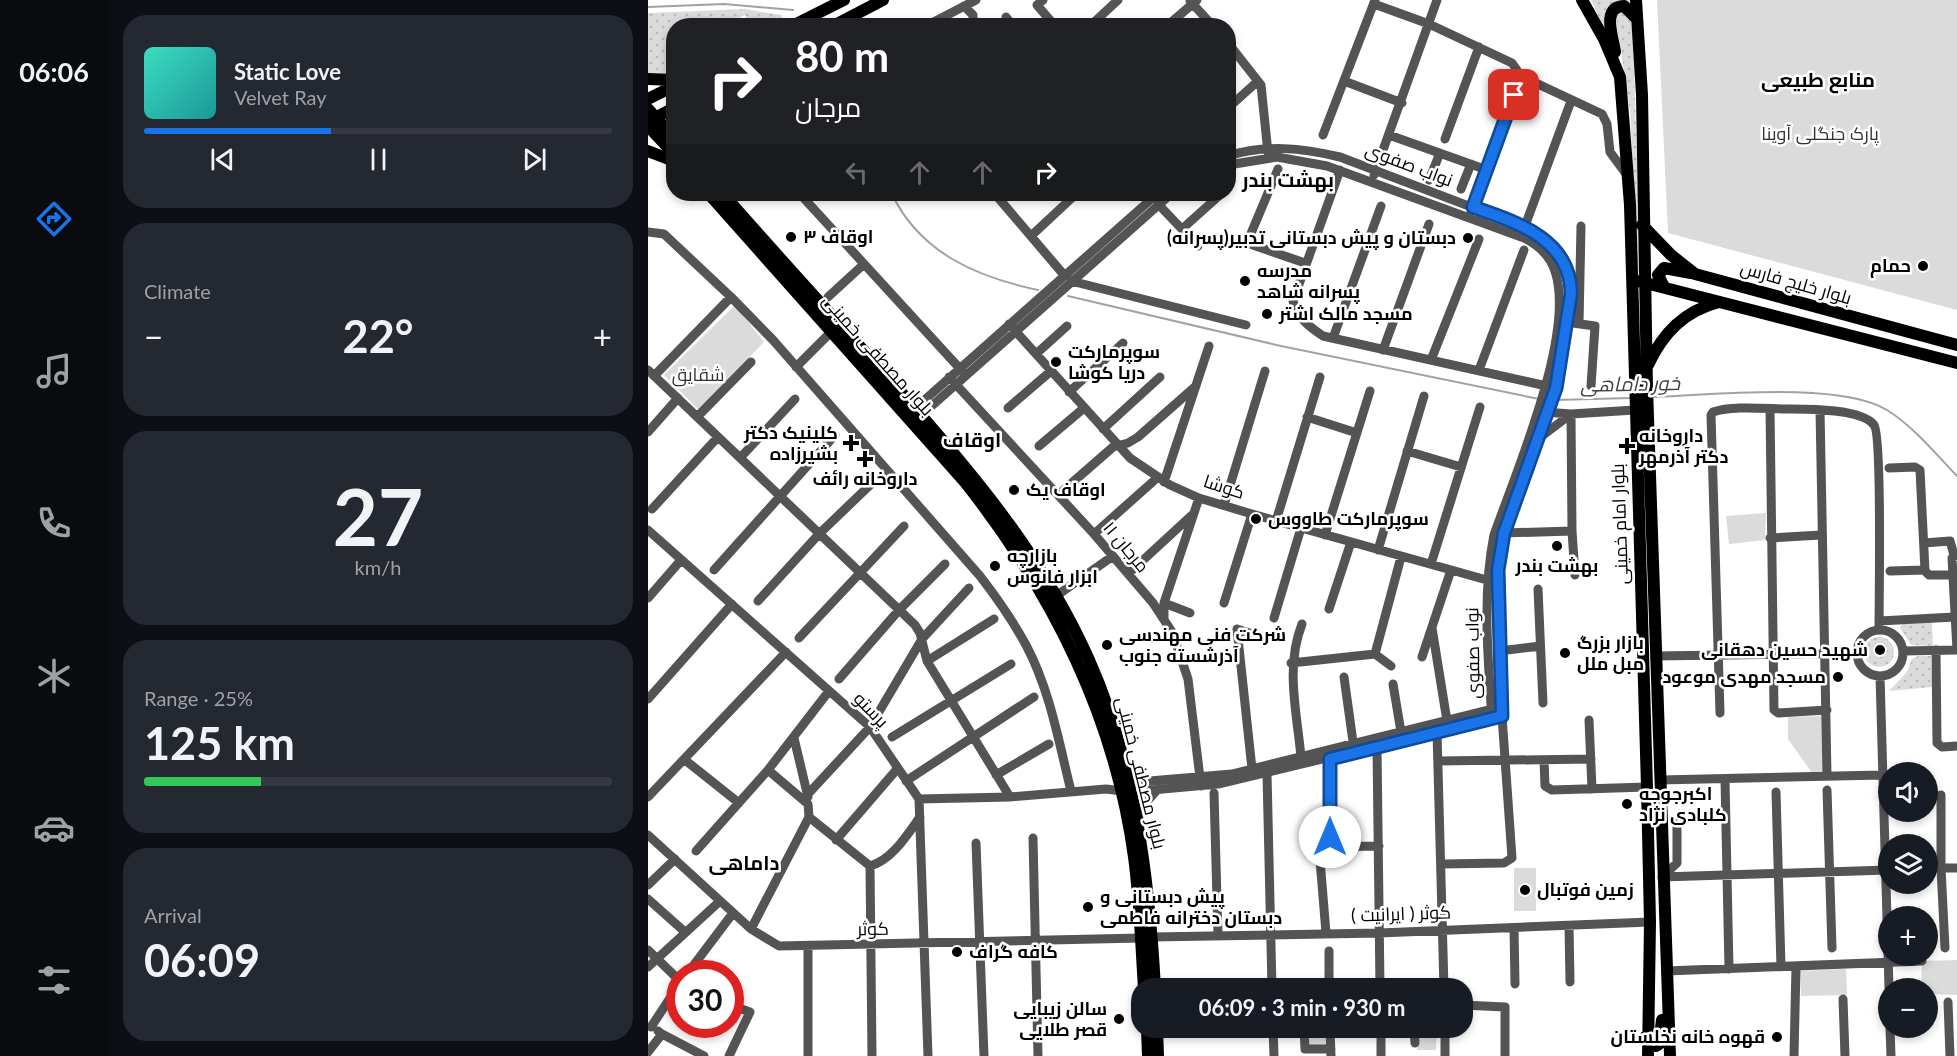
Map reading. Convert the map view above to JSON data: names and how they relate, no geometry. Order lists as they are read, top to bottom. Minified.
{"streets":{"main road":["بلوار خلیج فارس","بلوار مصطفی خمینی","بلوار امام خمینی"],"street":["نواب صفوی","کوشا","مرجان ۱۱","پرستو","کوثر ( ایرانیت )","کوثر"]},"crossings":[["نواب صفوی","کوشا"],["بلوار خلیج فارس","بلوار امام خمینی"],["بلوار مصطفی خمینی","کوثر ( ایرانیت )"],["بلوار مصطفی خمینی","کوثر"],["بلوار امام خمینی","کوثر ( ایرانیت )"],["کوثر ( ایرانیت )","کوثر"]],"districts":["منابع طبیعی","بهشت بندر","اوقاف","داماهی"],"water":["خور داماهی"],"parks":["پارک جنگلی آوینا","شقایق"],"places":{"other":["اوقاف ۳","(دبستان و پیش دبستانی تدبیر(پسرانه","حمام","مدرسه پسرانه شاهد","مسجد مالک اشتر","سوپرمارکت دریا کوشا","اوقاف یک","سوپرمارکت طاووس","بهشت بندر","بازارچه ابزار فانوس","شرکت فنی مهندسی آذرشسته جنوب","شهید حسین دهقانی","بازار بزرگ مبل ملل","مسجد مهدی موعود","اکبرجوجه کلبادی نژاد","زمین فوتبال","پیش دبستانی و دبستان دخترانه فاطمی","کافه گراف","سالن زیبایی قصر طلایی","قهوه خانه نخلستان"],"health":["کلینیک دکتر بشیرزاده","داروخانه دکتر آذرمهر","داروخانه رائف"]},"page":{"tabs":"06:06","turn":["80 m","مرجان"],"song":["Static Love","Velvet Ray"],"tile":["Climate",["27","km/h"],["Range · 25%","125 km"],["Arrival","06:09"]],"heat":["−","22°","+"],"map_buttons":["+","−"],"limit":"30","trip":"06:09 · 3 min · 930 m"}}
